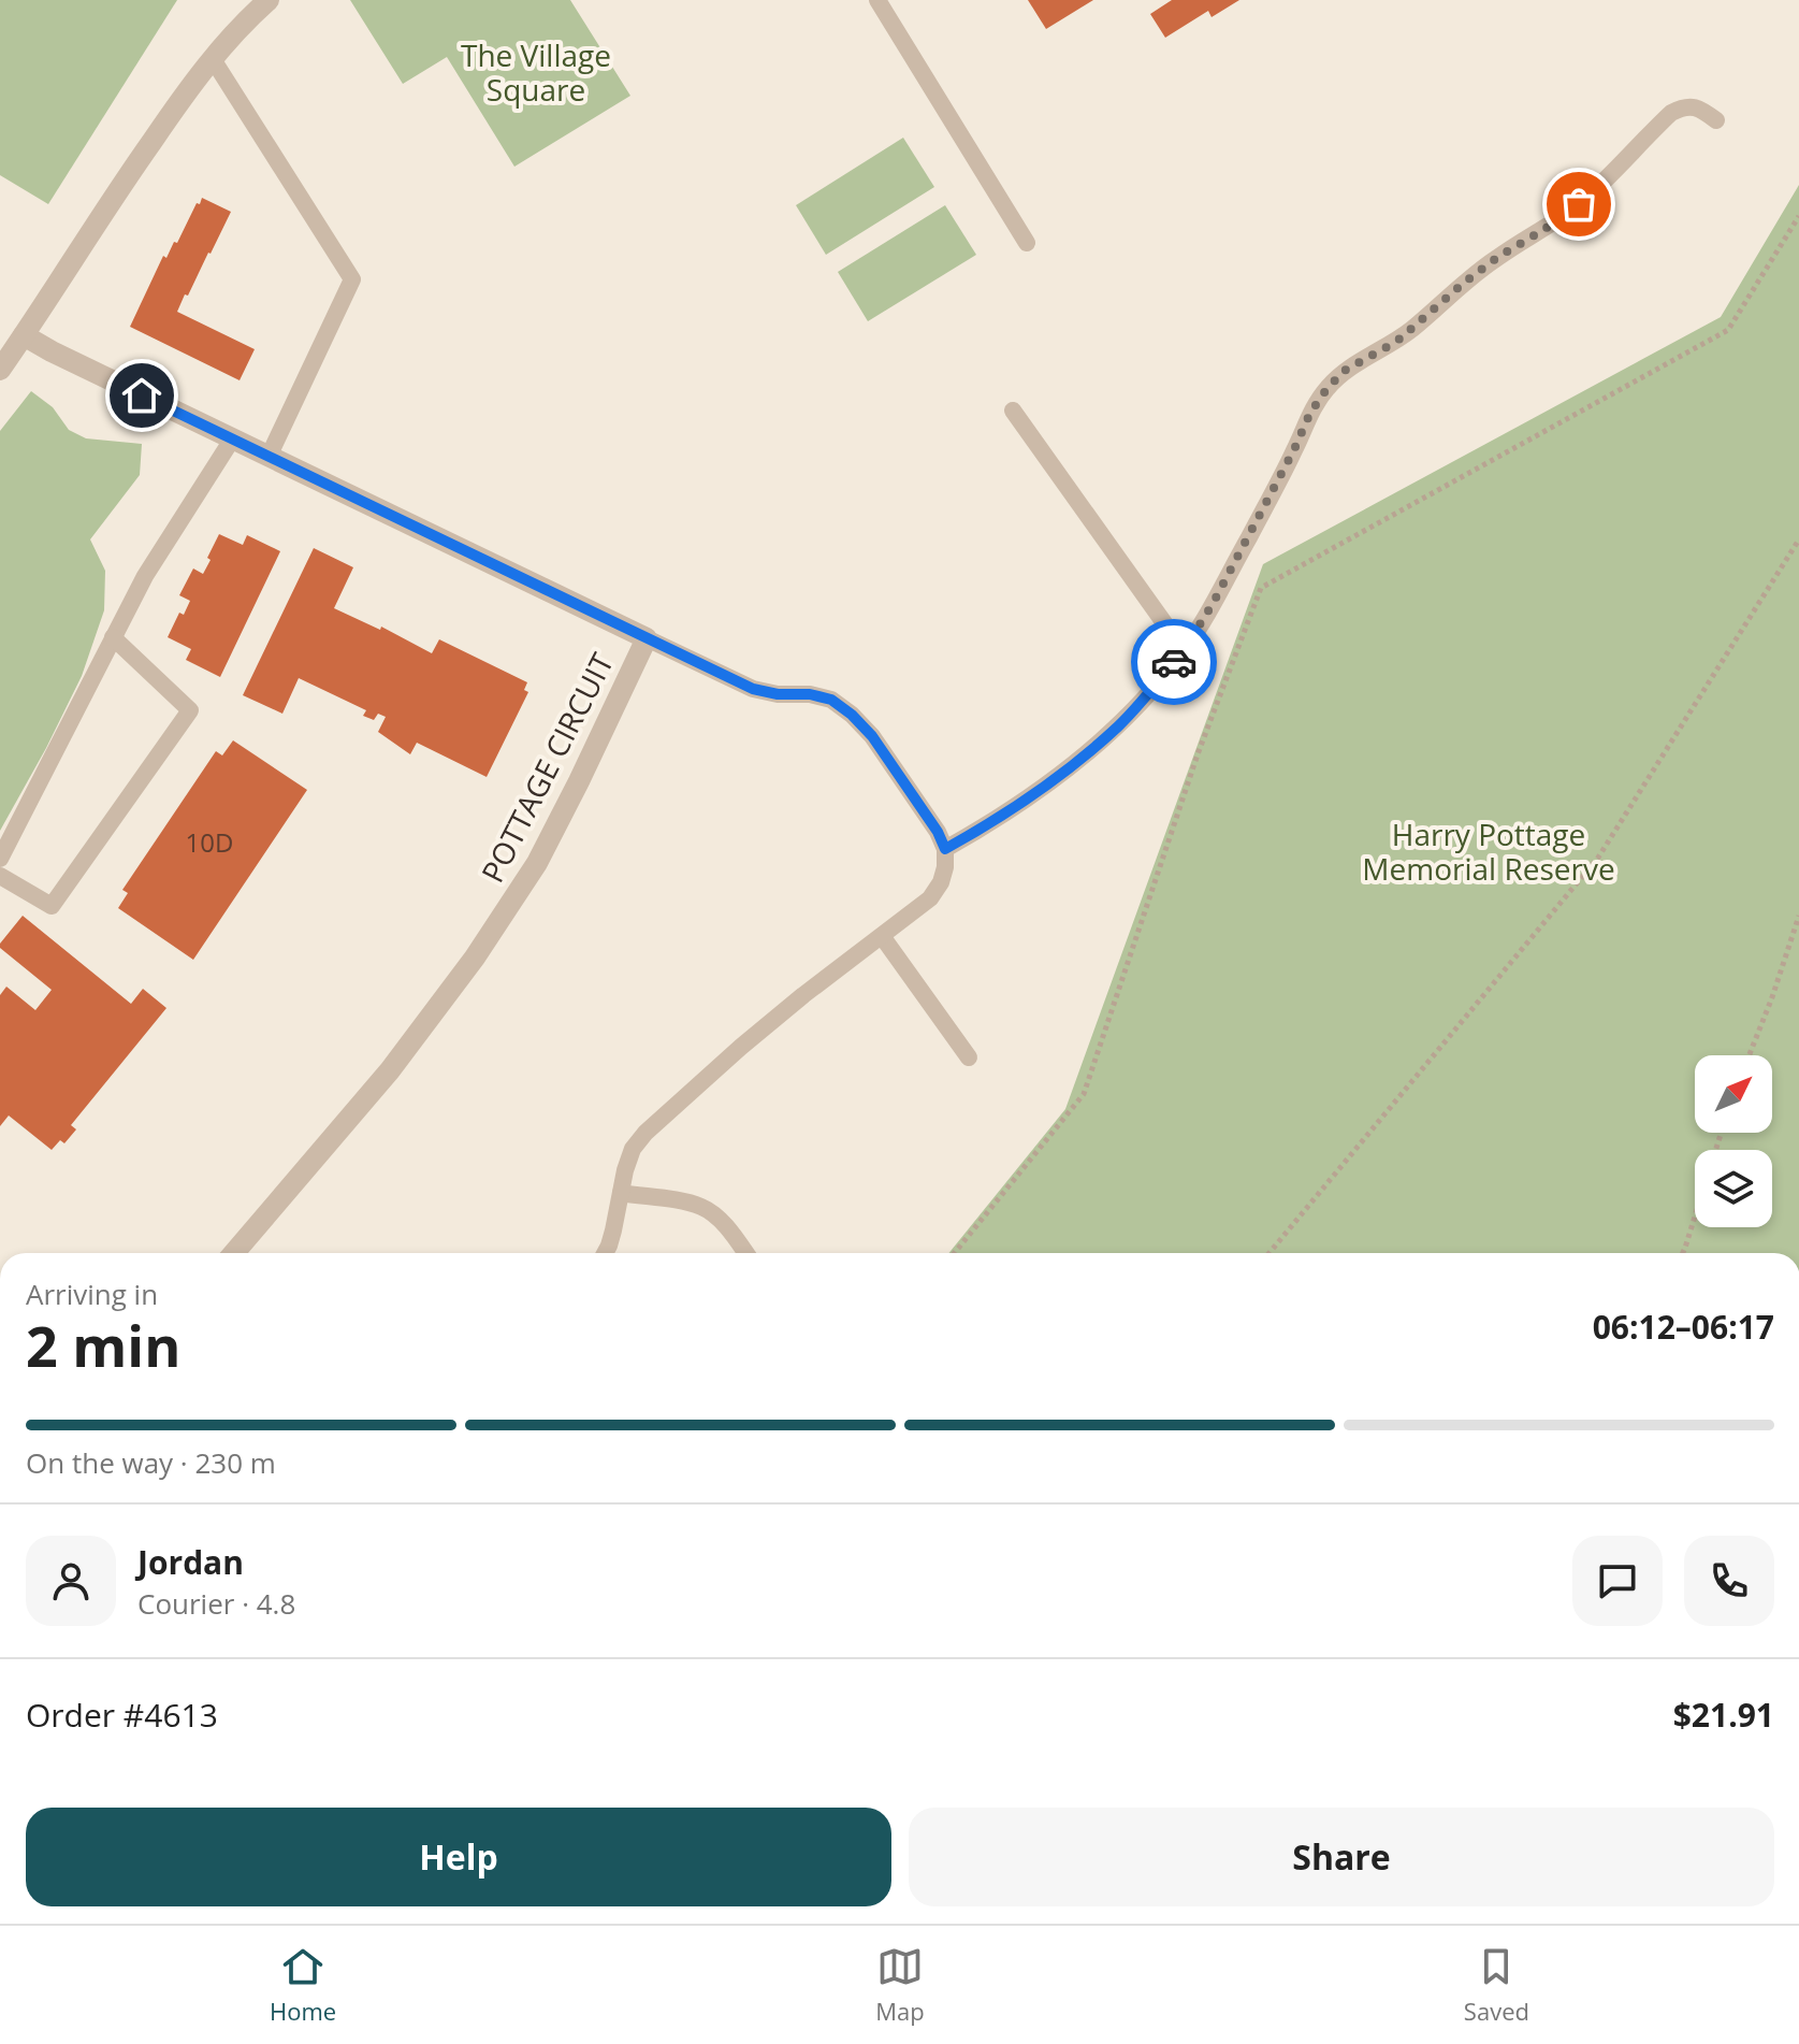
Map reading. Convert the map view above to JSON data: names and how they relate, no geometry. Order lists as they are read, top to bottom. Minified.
{"streets":{"street":["POTTAGE CIRCUIT"]},"parks":["The Village Square","Harry Pottage Memorial Reserve"],"house_numbers":["10D"],"north":"top right","page":{"heading":["2 min","Arriving in","06:12–06:17"],"panel":["Jordan","Courier · 4.8","Order #4613","$21.91"],"bar":"On the way · 230 m","buttons":["Help","Share"],"tabs":["Home","Map","Saved"]}}
